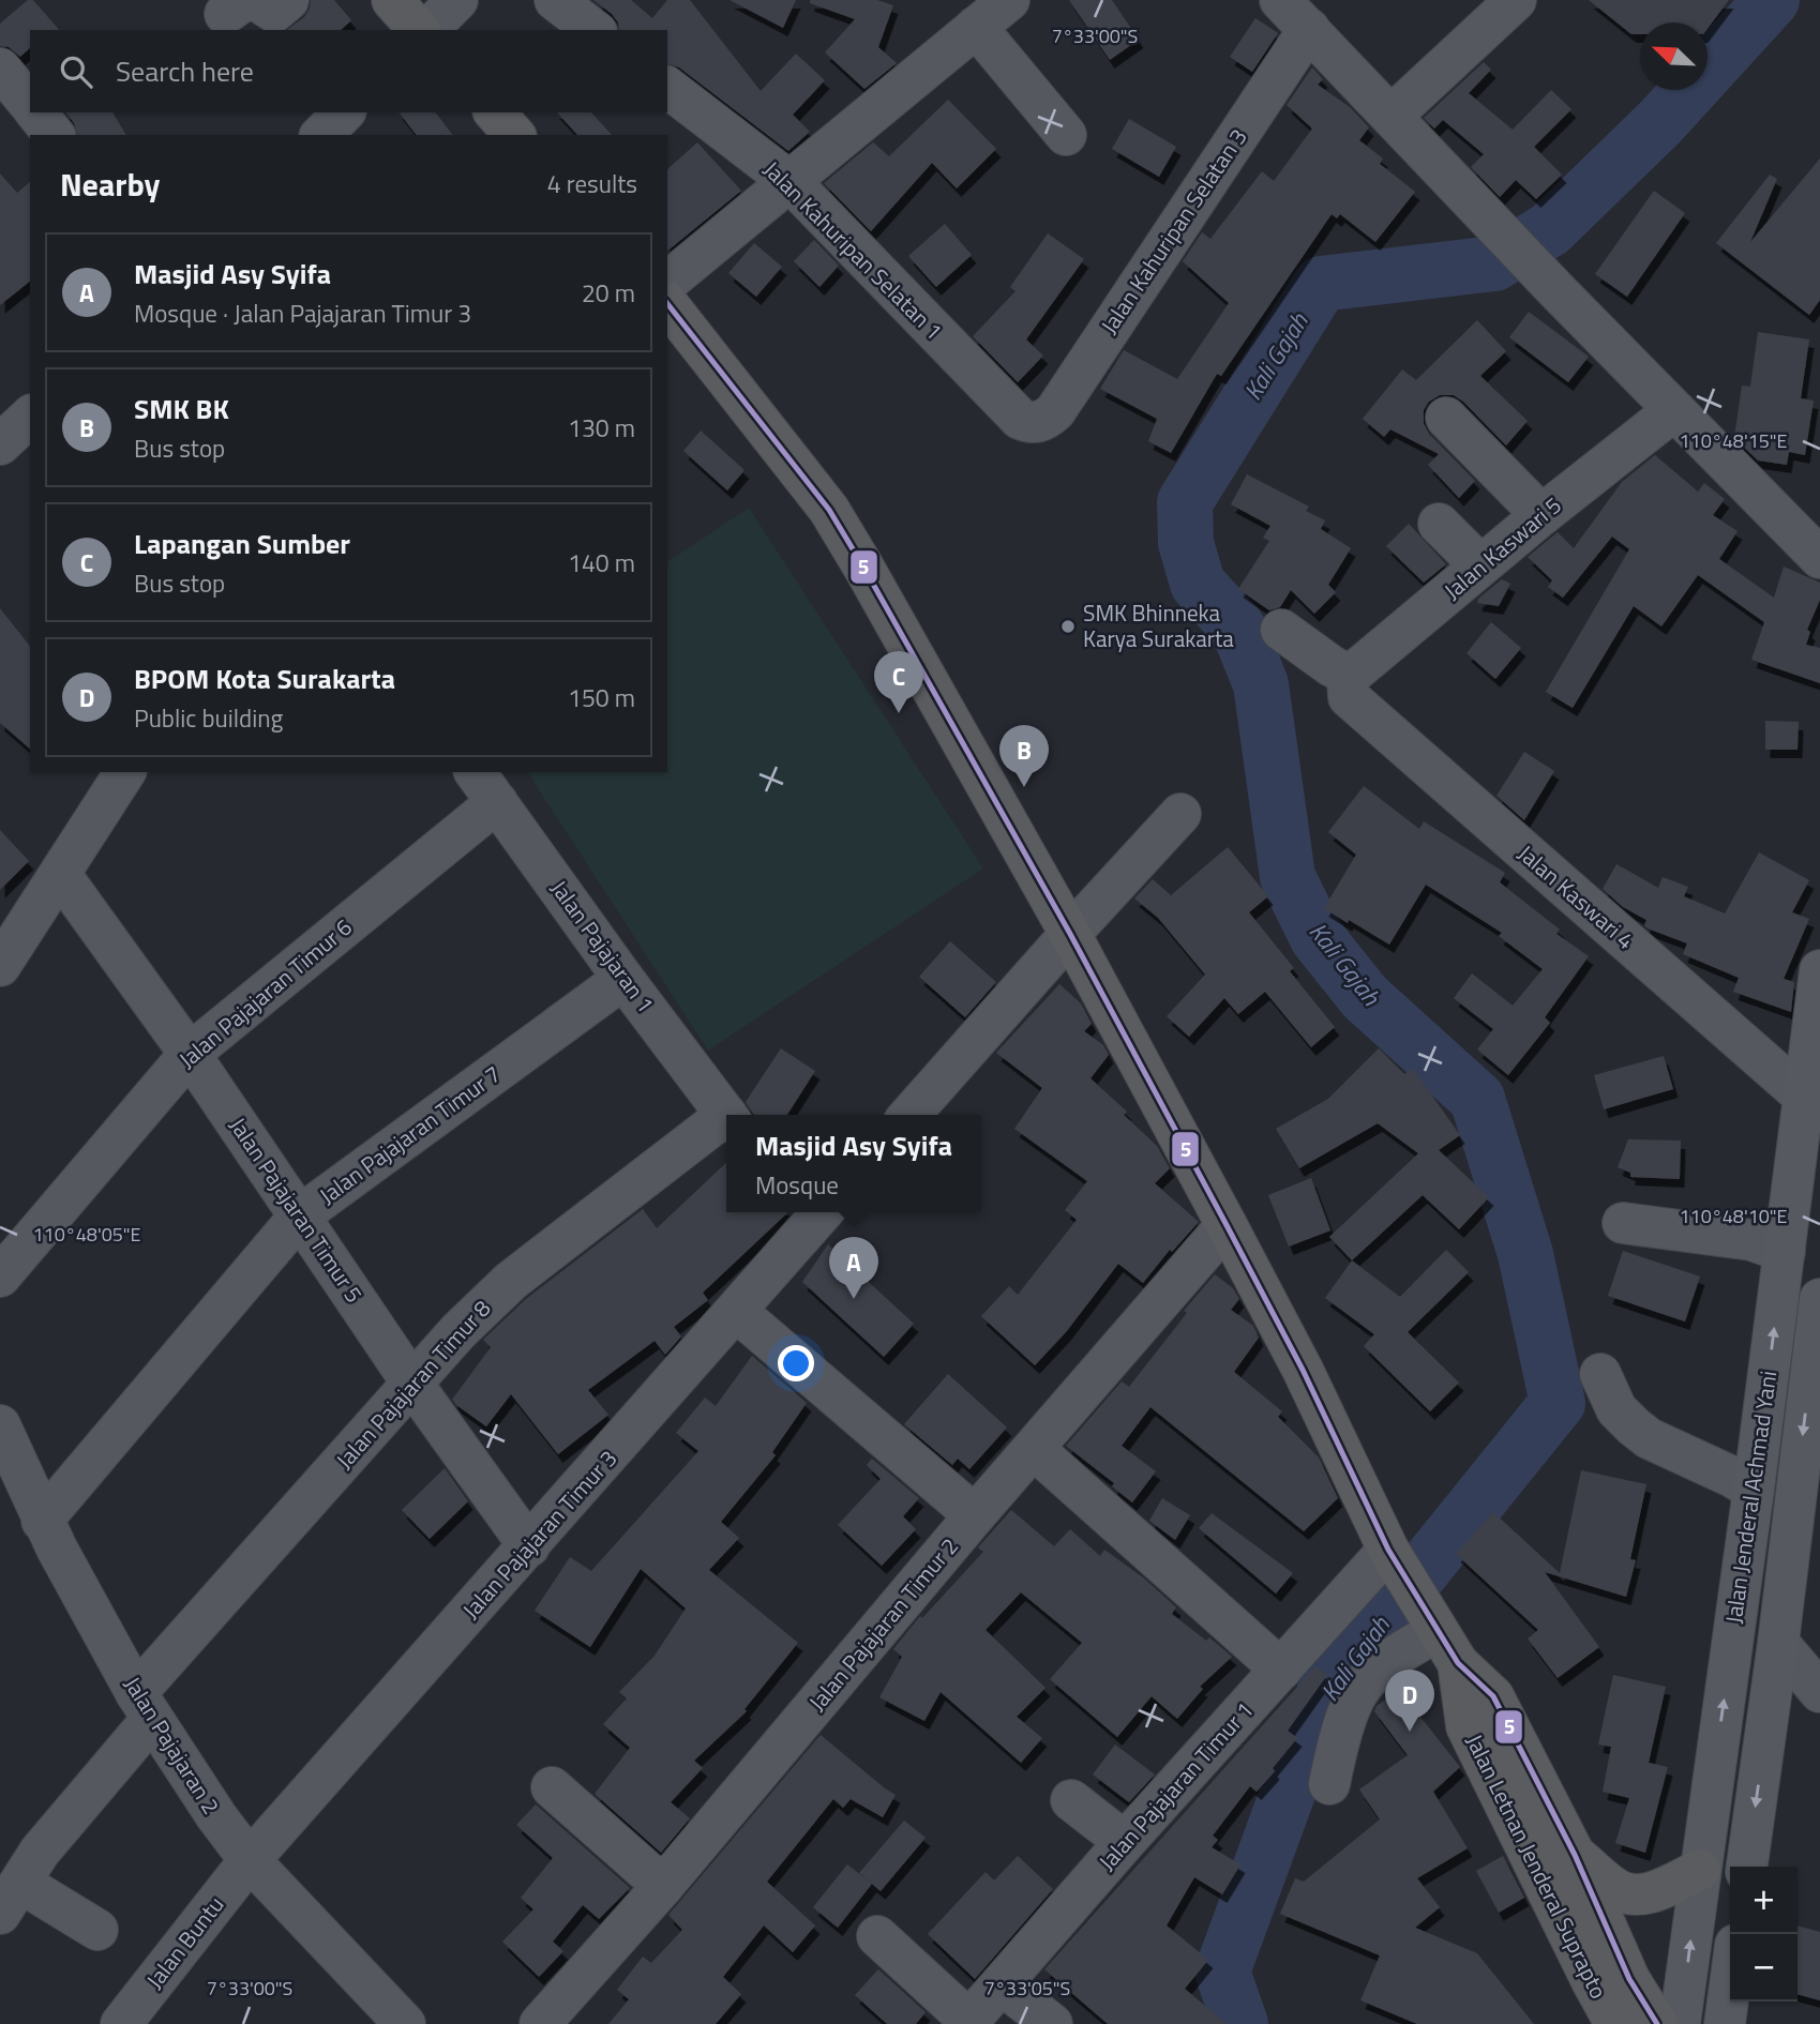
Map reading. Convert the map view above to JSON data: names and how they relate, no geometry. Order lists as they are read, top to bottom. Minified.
{"streets":{"highway":["Jalan Letnan Jenderal Suprapto"],"main road":["Jalan Jenderal Achmad Yani"],"street":["Jalan Kahuripan Selatan 3","Jalan Kahuripan Selatan 1","Jalan Kaswari 5","Jalan Kaswari 4","Jalan Pajajaran 1","Jalan Pajajaran Timur 6","Jalan Pajajaran Timur 7","Jalan Pajajaran Timur 5","Jalan Pajajaran Timur 8","Jalan Pajajaran Timur 3","Jalan Pajajaran Timur 2","Jalan Pajajaran 2","Jalan Pajajaran Timur 1","Jalan Buntu"]},"crossings":[["Jalan Kahuripan Selatan 3","Jalan Kahuripan Selatan 1"],["Jalan Kaswari 5","Jalan Kaswari 4"],["Jalan Kaswari 4","Jalan Jenderal Achmad Yani"],["Jalan Pajajaran 1","Jalan Pajajaran Timur 6"],["Jalan Pajajaran 1","Jalan Pajajaran Timur 7"],["Jalan Pajajaran Timur 6","Jalan Pajajaran Timur 5"],["Jalan Pajajaran Timur 7","Jalan Pajajaran Timur 5"],["Jalan Pajajaran Timur 7","Jalan Pajajaran 2"],["Jalan Pajajaran Timur 5","Jalan Pajajaran Timur 8"],["Jalan Pajajaran Timur 5","Jalan Pajajaran Timur 3"],["Jalan Pajajaran Timur 8","Jalan Pajajaran 2"],["Jalan Pajajaran Timur 3","Jalan Pajajaran 2"],["Jalan Pajajaran Timur 3","Jalan Buntu"],["Jalan Pajajaran Timur 2","Jalan Letnan Jenderal Suprapto"],["Jalan Pajajaran 2","Jalan Buntu"],["Jalan Pajajaran Timur 1","Jalan Letnan Jenderal Suprapto"]],"water":["Kali Gajah"],"places":["SMK Bhinneka Karya Surakarta"],"lines":["transit line 5"],"north":"top left","page":{"search":"Search here","heading":["Nearby","4 results"],"list":[{"mark":"A","name":"Masjid Asy Syifa","note":"Mosque · Jalan Pajajaran Timur 3","value":"20 m"},{"mark":"B","name":"SMK BK","note":"Bus stop","value":"130 m"},{"mark":"C","name":"Lapangan Sumber","note":"Bus stop","value":"140 m"},{"mark":"D","name":"BPOM Kota Surakarta","note":"Public building","value":"150 m"}],"pins":["C","B","A","D"],"popup":["Masjid Asy Syifa","Mosque"],"map_buttons":["+","−"]},"coordinates":["7°33'00\"S","110°48'15\"E","110°48'10\"E","110°48'05\"E","7°33'05\"S"]}
